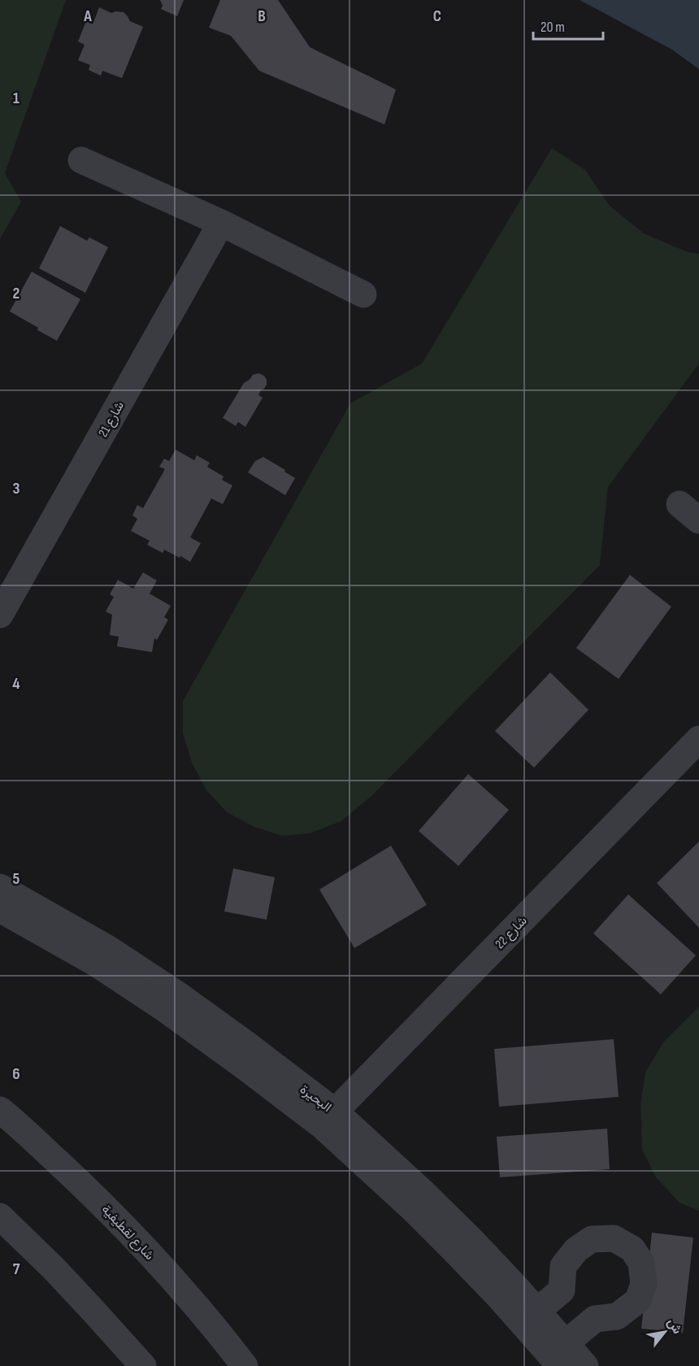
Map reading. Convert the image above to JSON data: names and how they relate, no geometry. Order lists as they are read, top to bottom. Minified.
{"streets":{"street":["شارع 21","شارع 22","البحيرة","شارع لقطيفية"]},"crossings":[["شارع 22","البحيرة"]],"scale_bar":"20 m","north":"top right","grid":{"columns":["A","B","C"],"rows":["1","2","3","4","5","6","7"]}}
